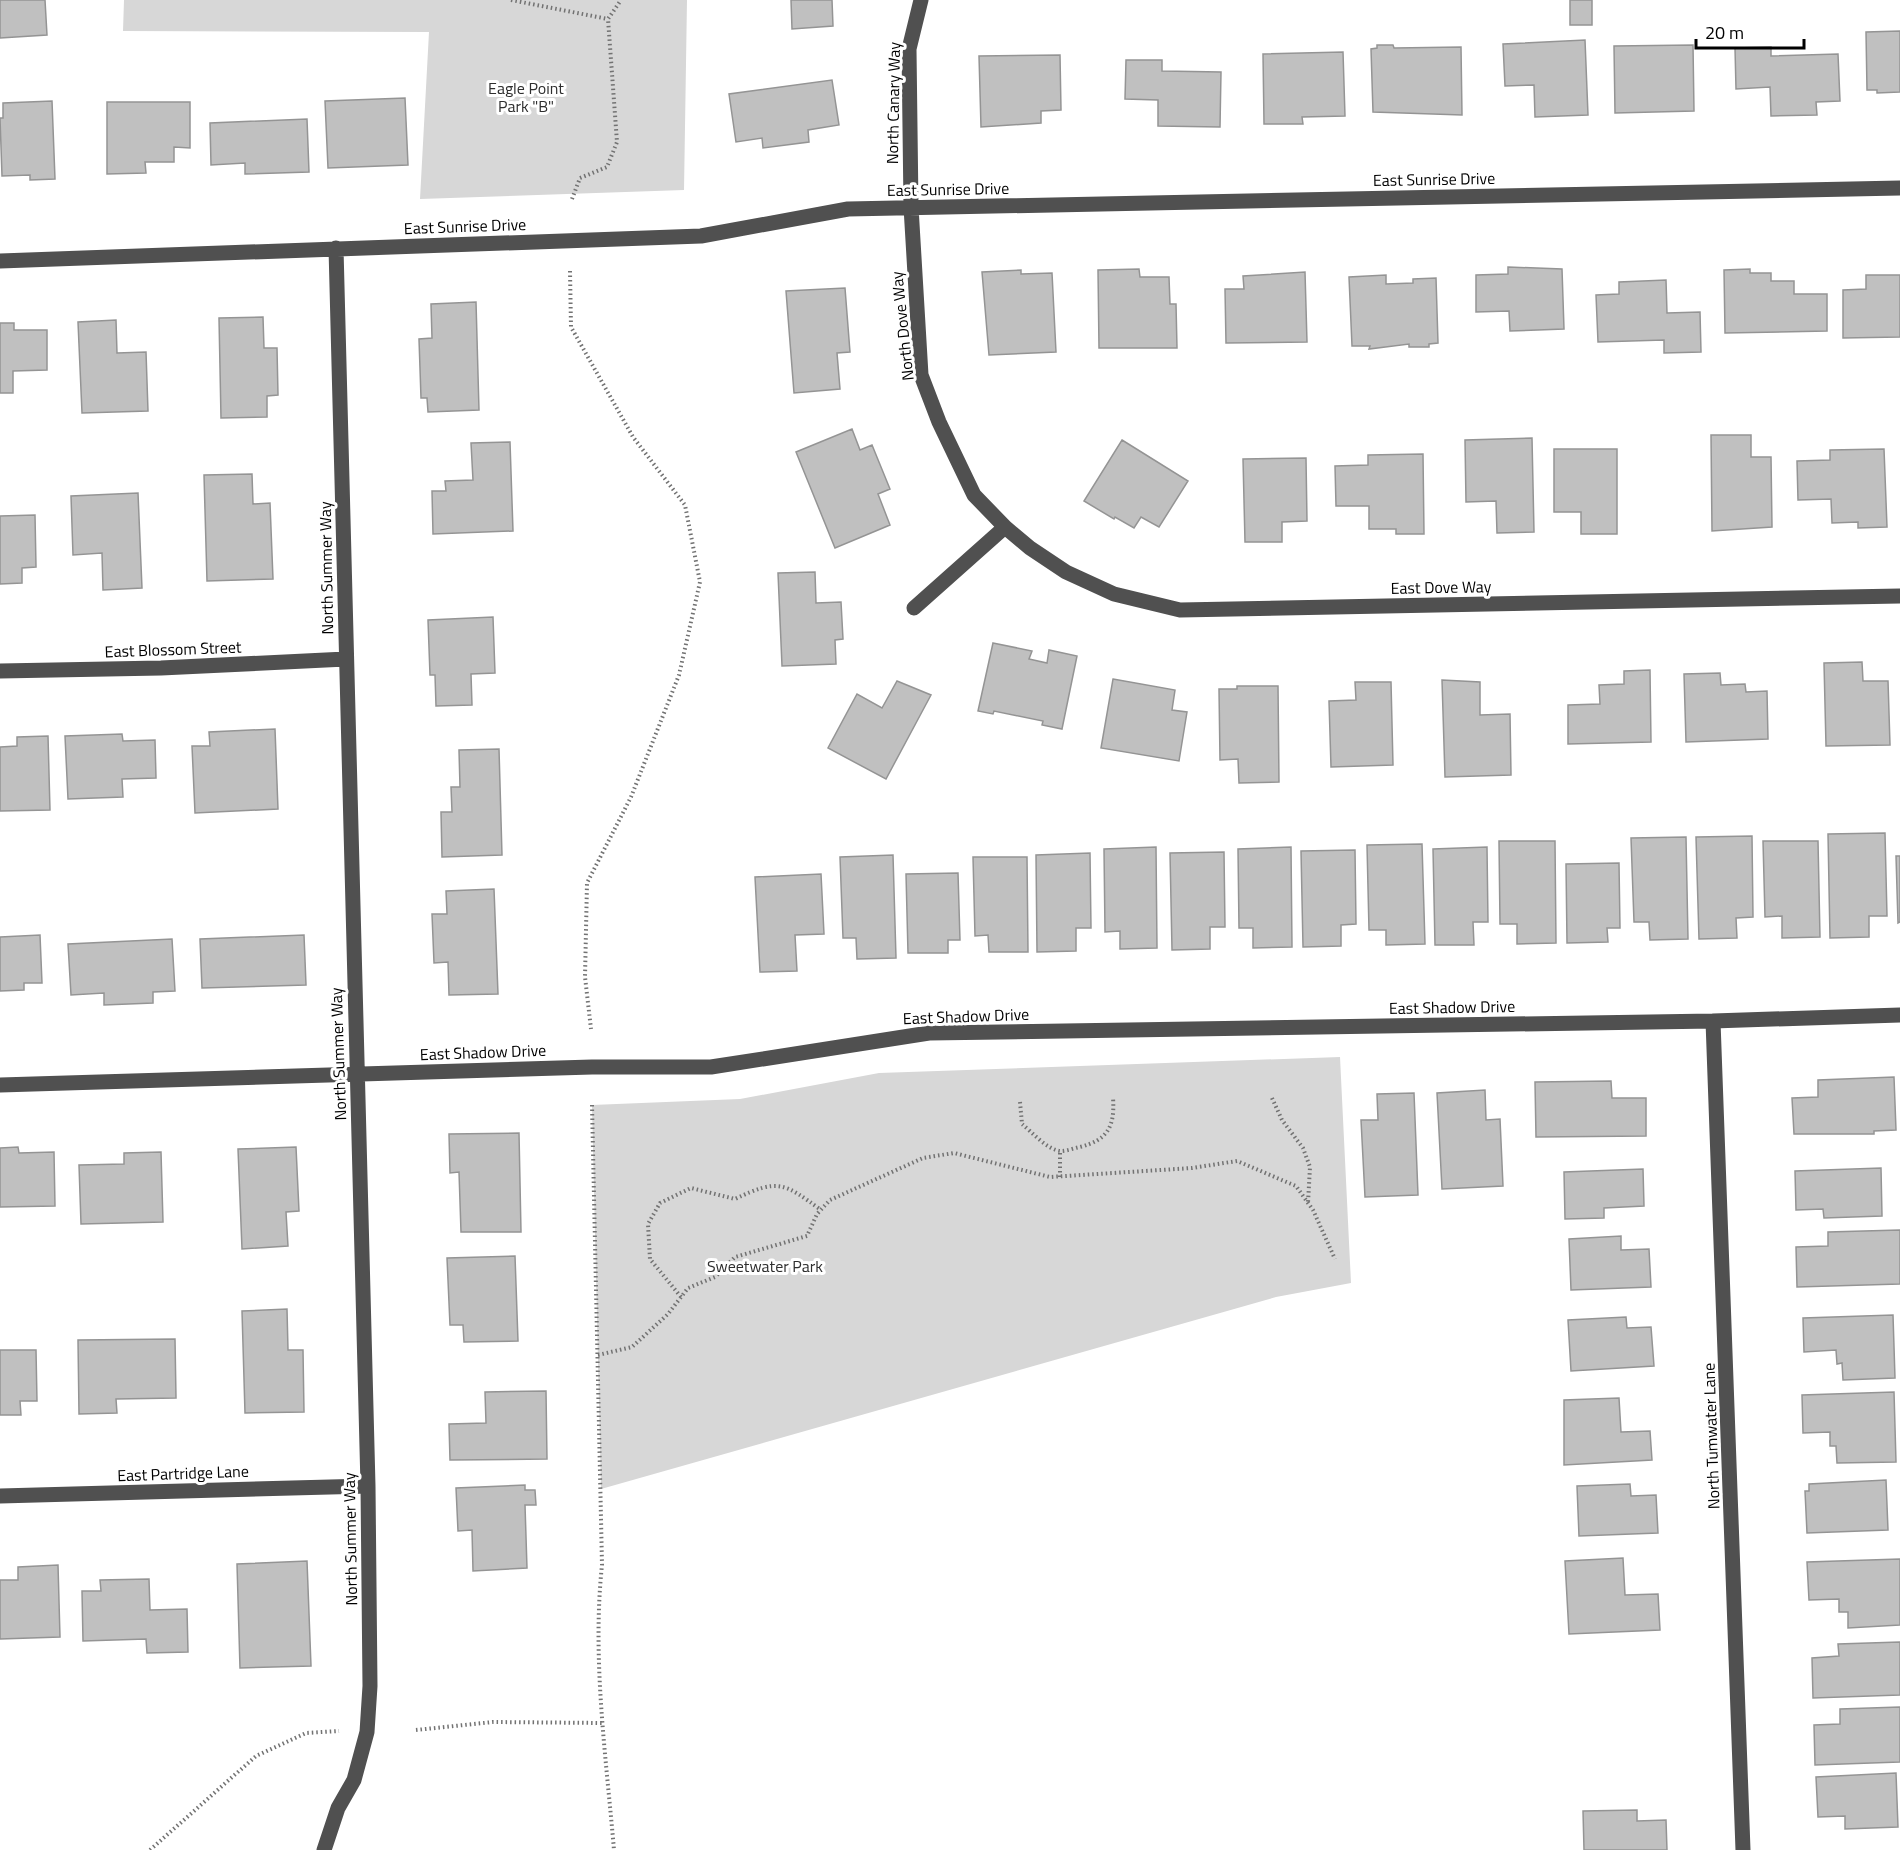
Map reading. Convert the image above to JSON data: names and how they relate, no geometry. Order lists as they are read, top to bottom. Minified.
{"streets":{"street":["North Canary Way","East Sunrise Drive","North Dove Way","North Summer Way","East Dove Way","East Blossom Street","East Shadow Drive","North Tumwater Lane","East Partridge Lane"]},"crossings":[["North Canary Way","East Sunrise Drive"],["North Canary Way","North Dove Way"],["East Sunrise Drive","North Dove Way"],["East Sunrise Drive","North Summer Way"],["North Dove Way","East Dove Way"],["North Summer Way","East Blossom Street"],["North Summer Way","East Shadow Drive"],["North Summer Way","East Partridge Lane"],["East Shadow Drive","North Tumwater Lane"]],"parks":["Eagle Point Park \"B\"","Sweetwater Park"],"scale_bar":"20 m"}
